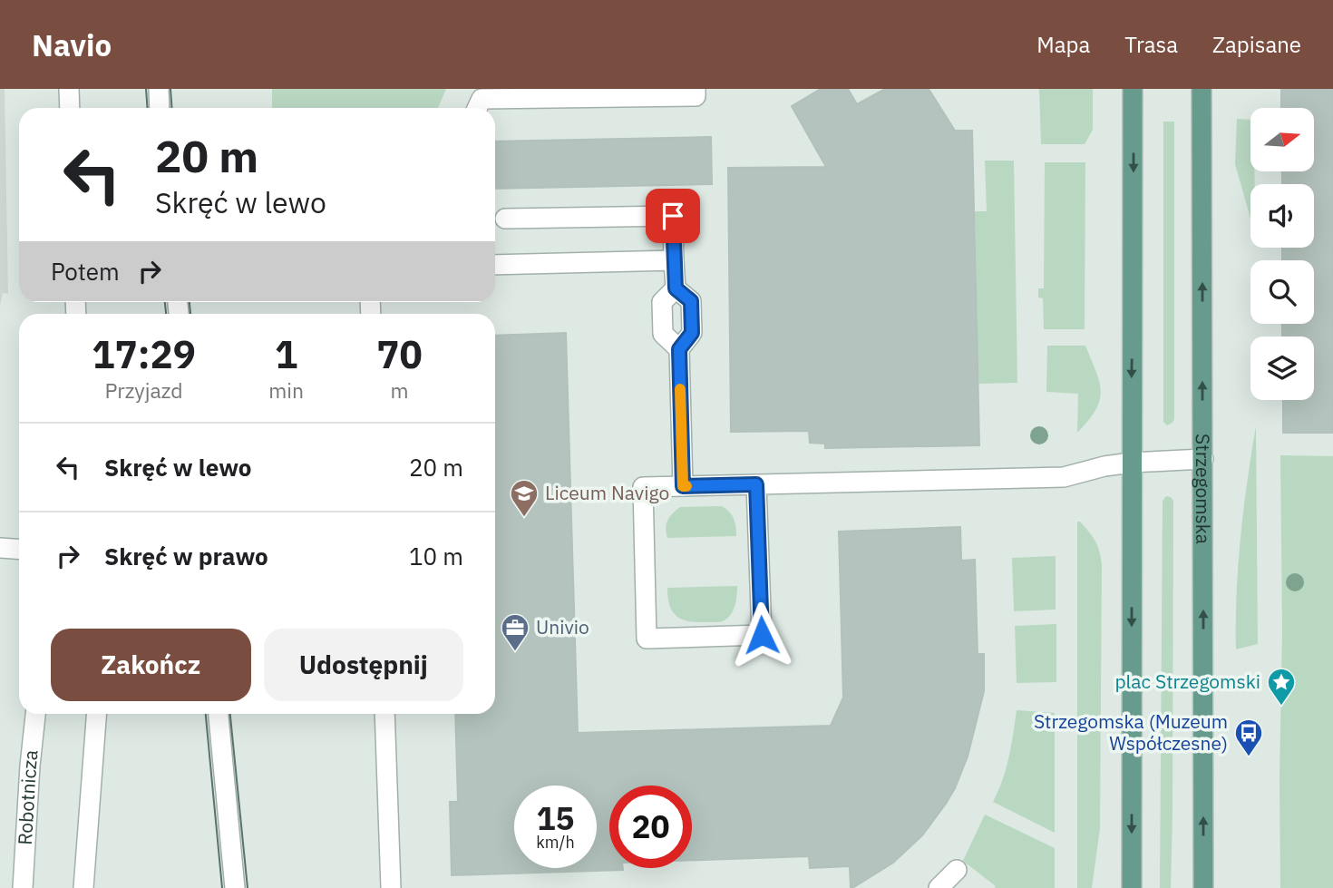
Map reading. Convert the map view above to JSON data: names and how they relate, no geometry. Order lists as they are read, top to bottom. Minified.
{"streets":{"main road":["Strzegomska"],"street":["Robotnicza"]},"places":{"school or university":["Liceum Navigo"],"office":["Univio"],"place":["plac Strzegomski"],"bus stop":["Strzegomska (Muzeum Współczesne)"]},"north":"right","page":{"header":"Navio","nav":["Mapa","Trasa","Zapisane"],"turn":["20 m","Skręć w lewo"],"then":"Potem","eta":["17:29","Przyjazd","1","min","70","m"],"list":[{"name":"Skręć w lewo","value":"20 m"},{"name":"Skręć w prawo","value":"10 m"}],"buttons":["Zakończ","Udostępnij"],"speed":"15 km/h","limit":"20"}}
